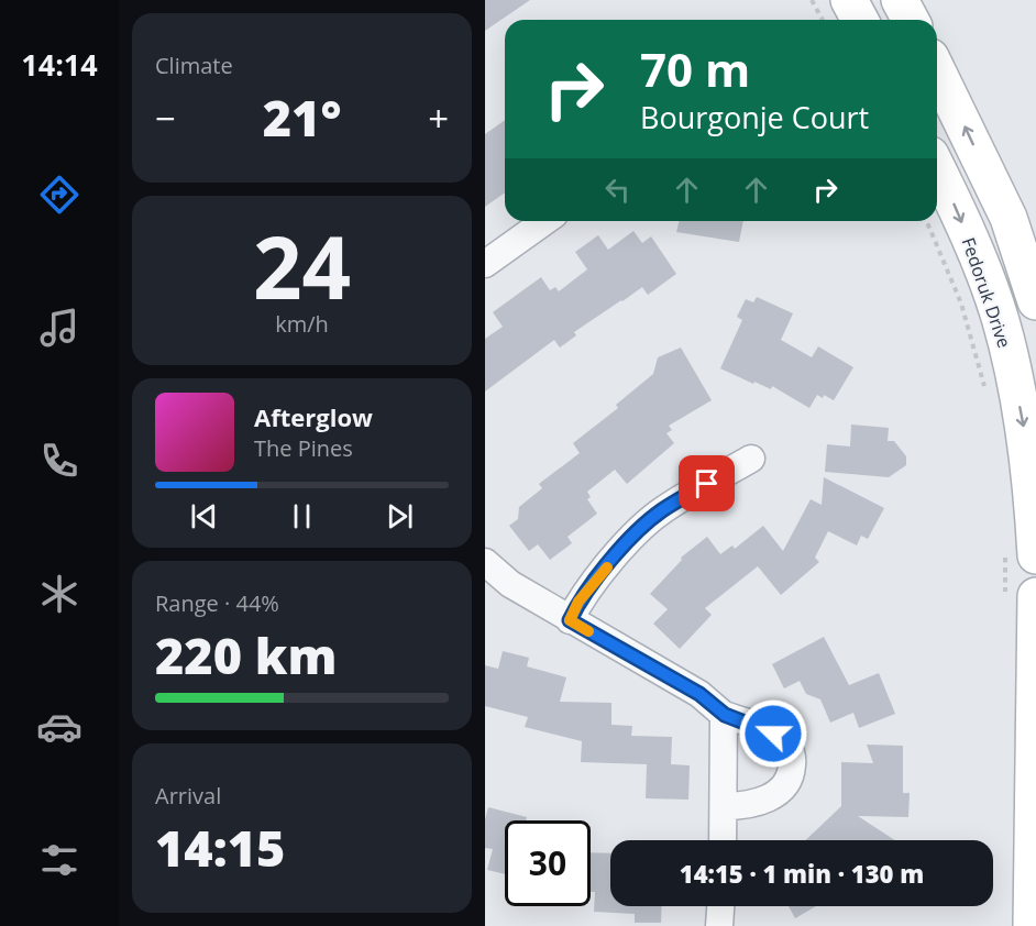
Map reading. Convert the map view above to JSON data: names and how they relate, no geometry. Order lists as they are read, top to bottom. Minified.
{"streets":{"main road":["Fedoruk Drive"]},"page":{"tabs":"14:14","tile":["Climate",["24","km/h"],["Range · 44%","220 km"],["Arrival","14:15"]],"turn":["70 m","Bourgonje Court"],"heat":["−","21°","+"],"song":["Afterglow","The Pines"],"limit":"30","trip":"14:15 · 1 min · 130 m"}}
